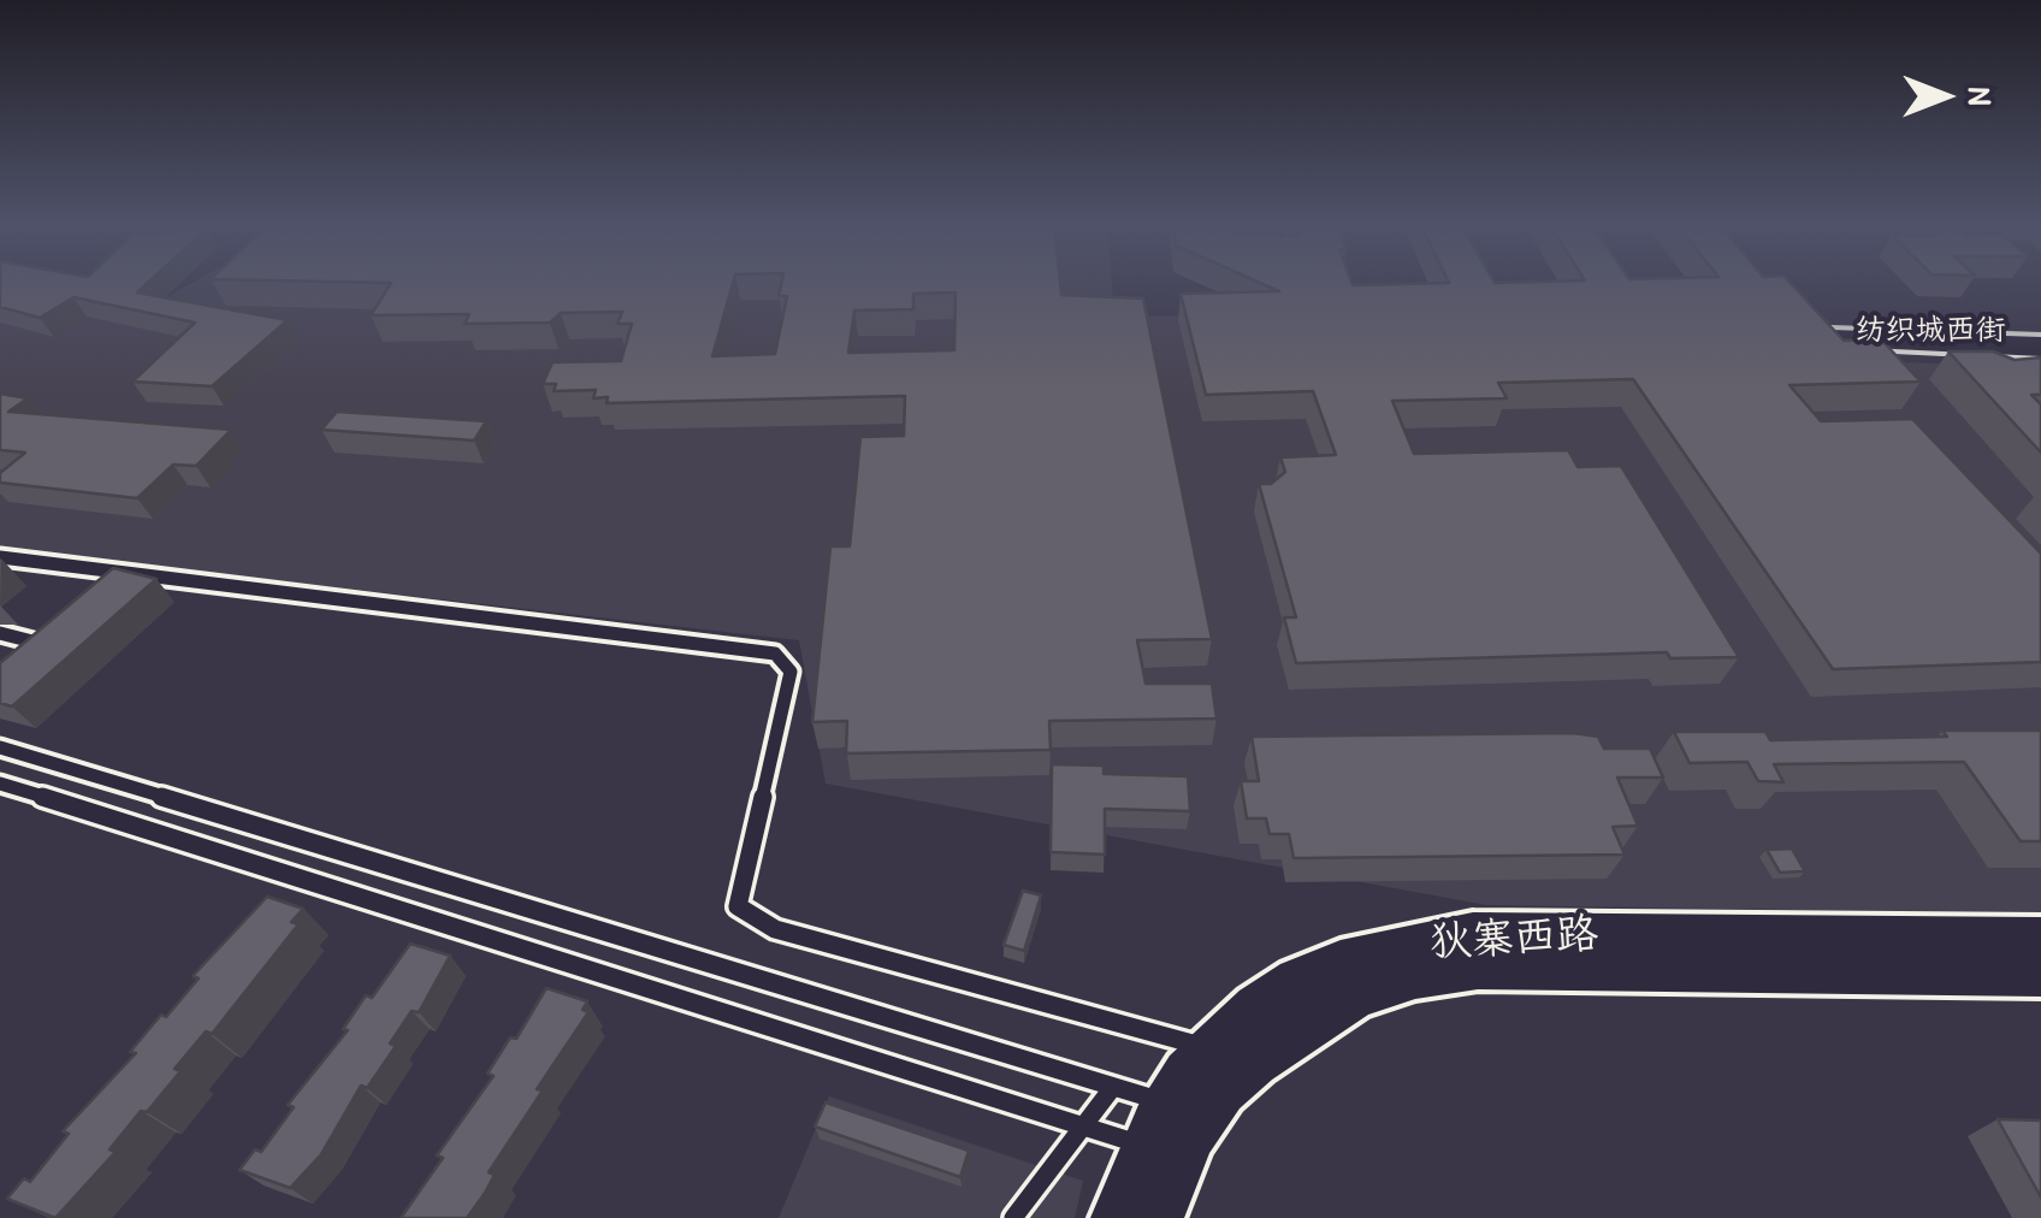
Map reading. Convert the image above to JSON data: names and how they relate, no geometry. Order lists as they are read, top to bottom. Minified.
{"streets":{"main road":["纺织城西街","狄寨西路"]},"north":"right"}
